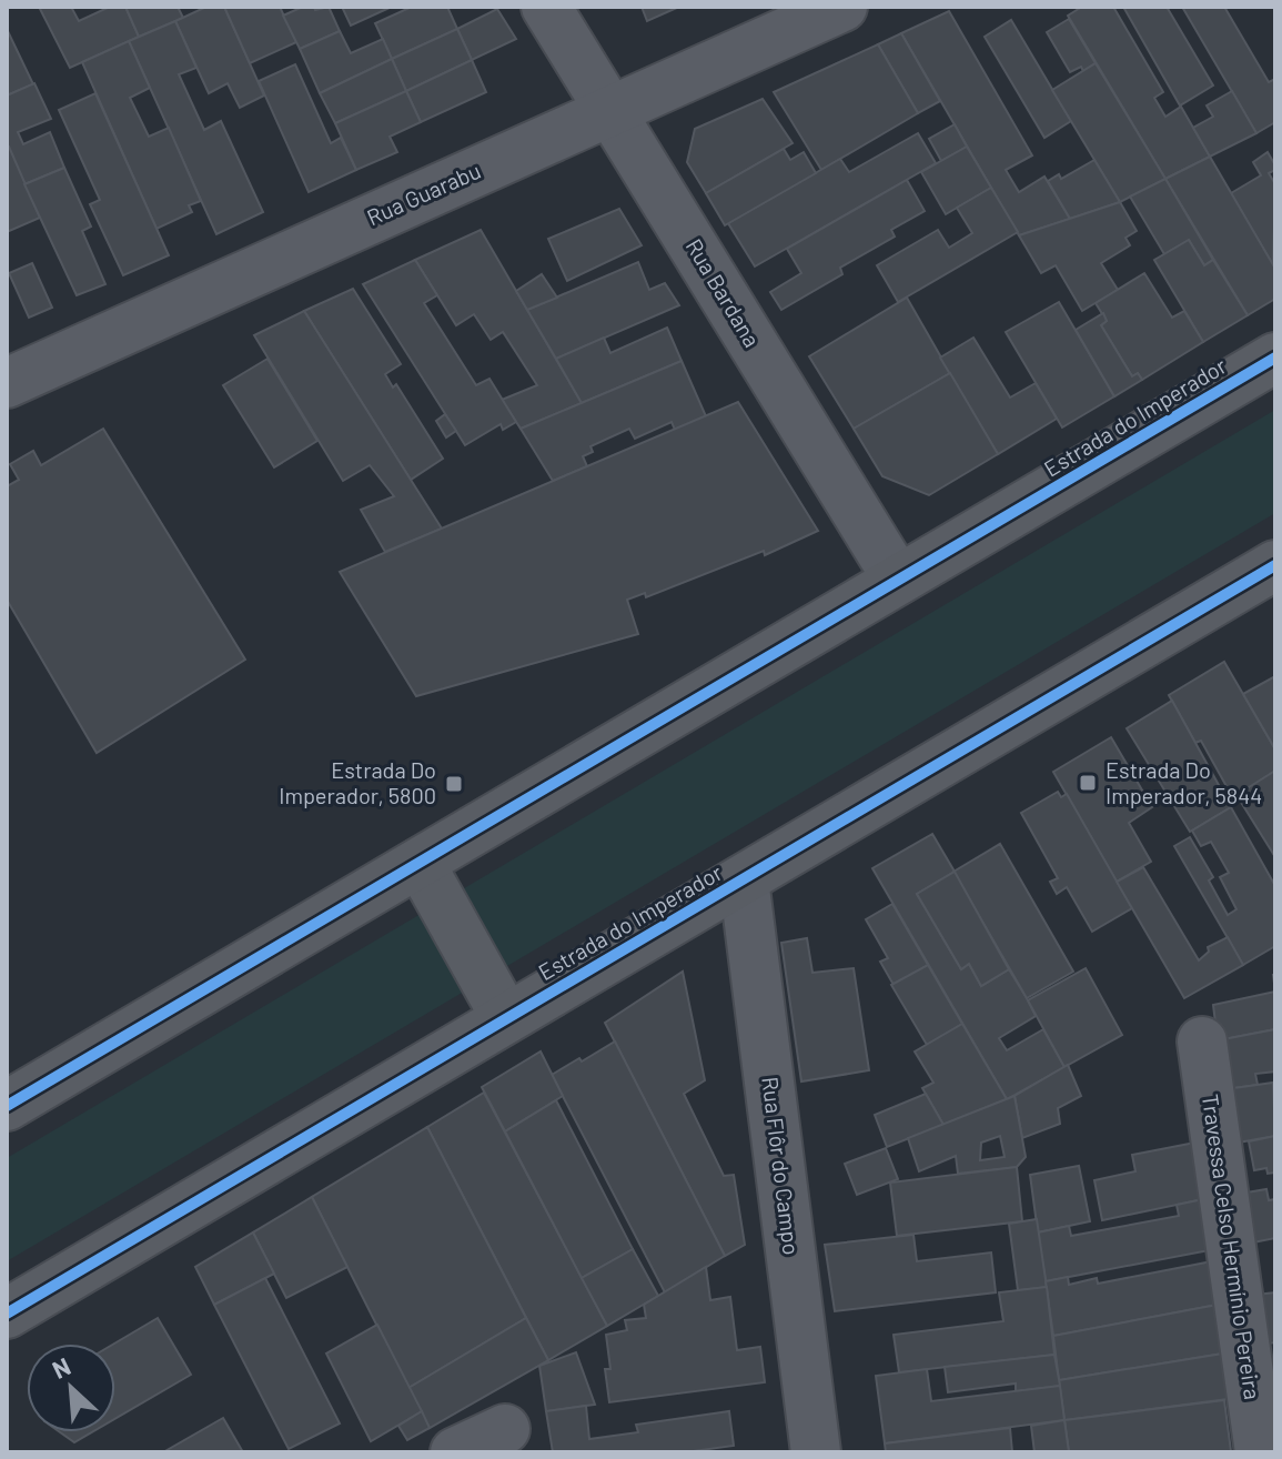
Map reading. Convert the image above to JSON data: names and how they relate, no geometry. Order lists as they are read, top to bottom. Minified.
{"streets":{"main road":["Estrada do Imperador"],"street":["Rua Guarabu","Rua Bardana","Rua Flôr do Campo","Travessa Celso Hermínio Pereira"]},"crossings":[["Rua Guarabu","Rua Bardana"],["Rua Bardana","Estrada do Imperador"],["Estrada do Imperador","Rua Flôr do Campo"]],"places":{"transit":["Estrada Do Imperador, 5844","Estrada Do Imperador, 5800"]},"north":"top left"}
